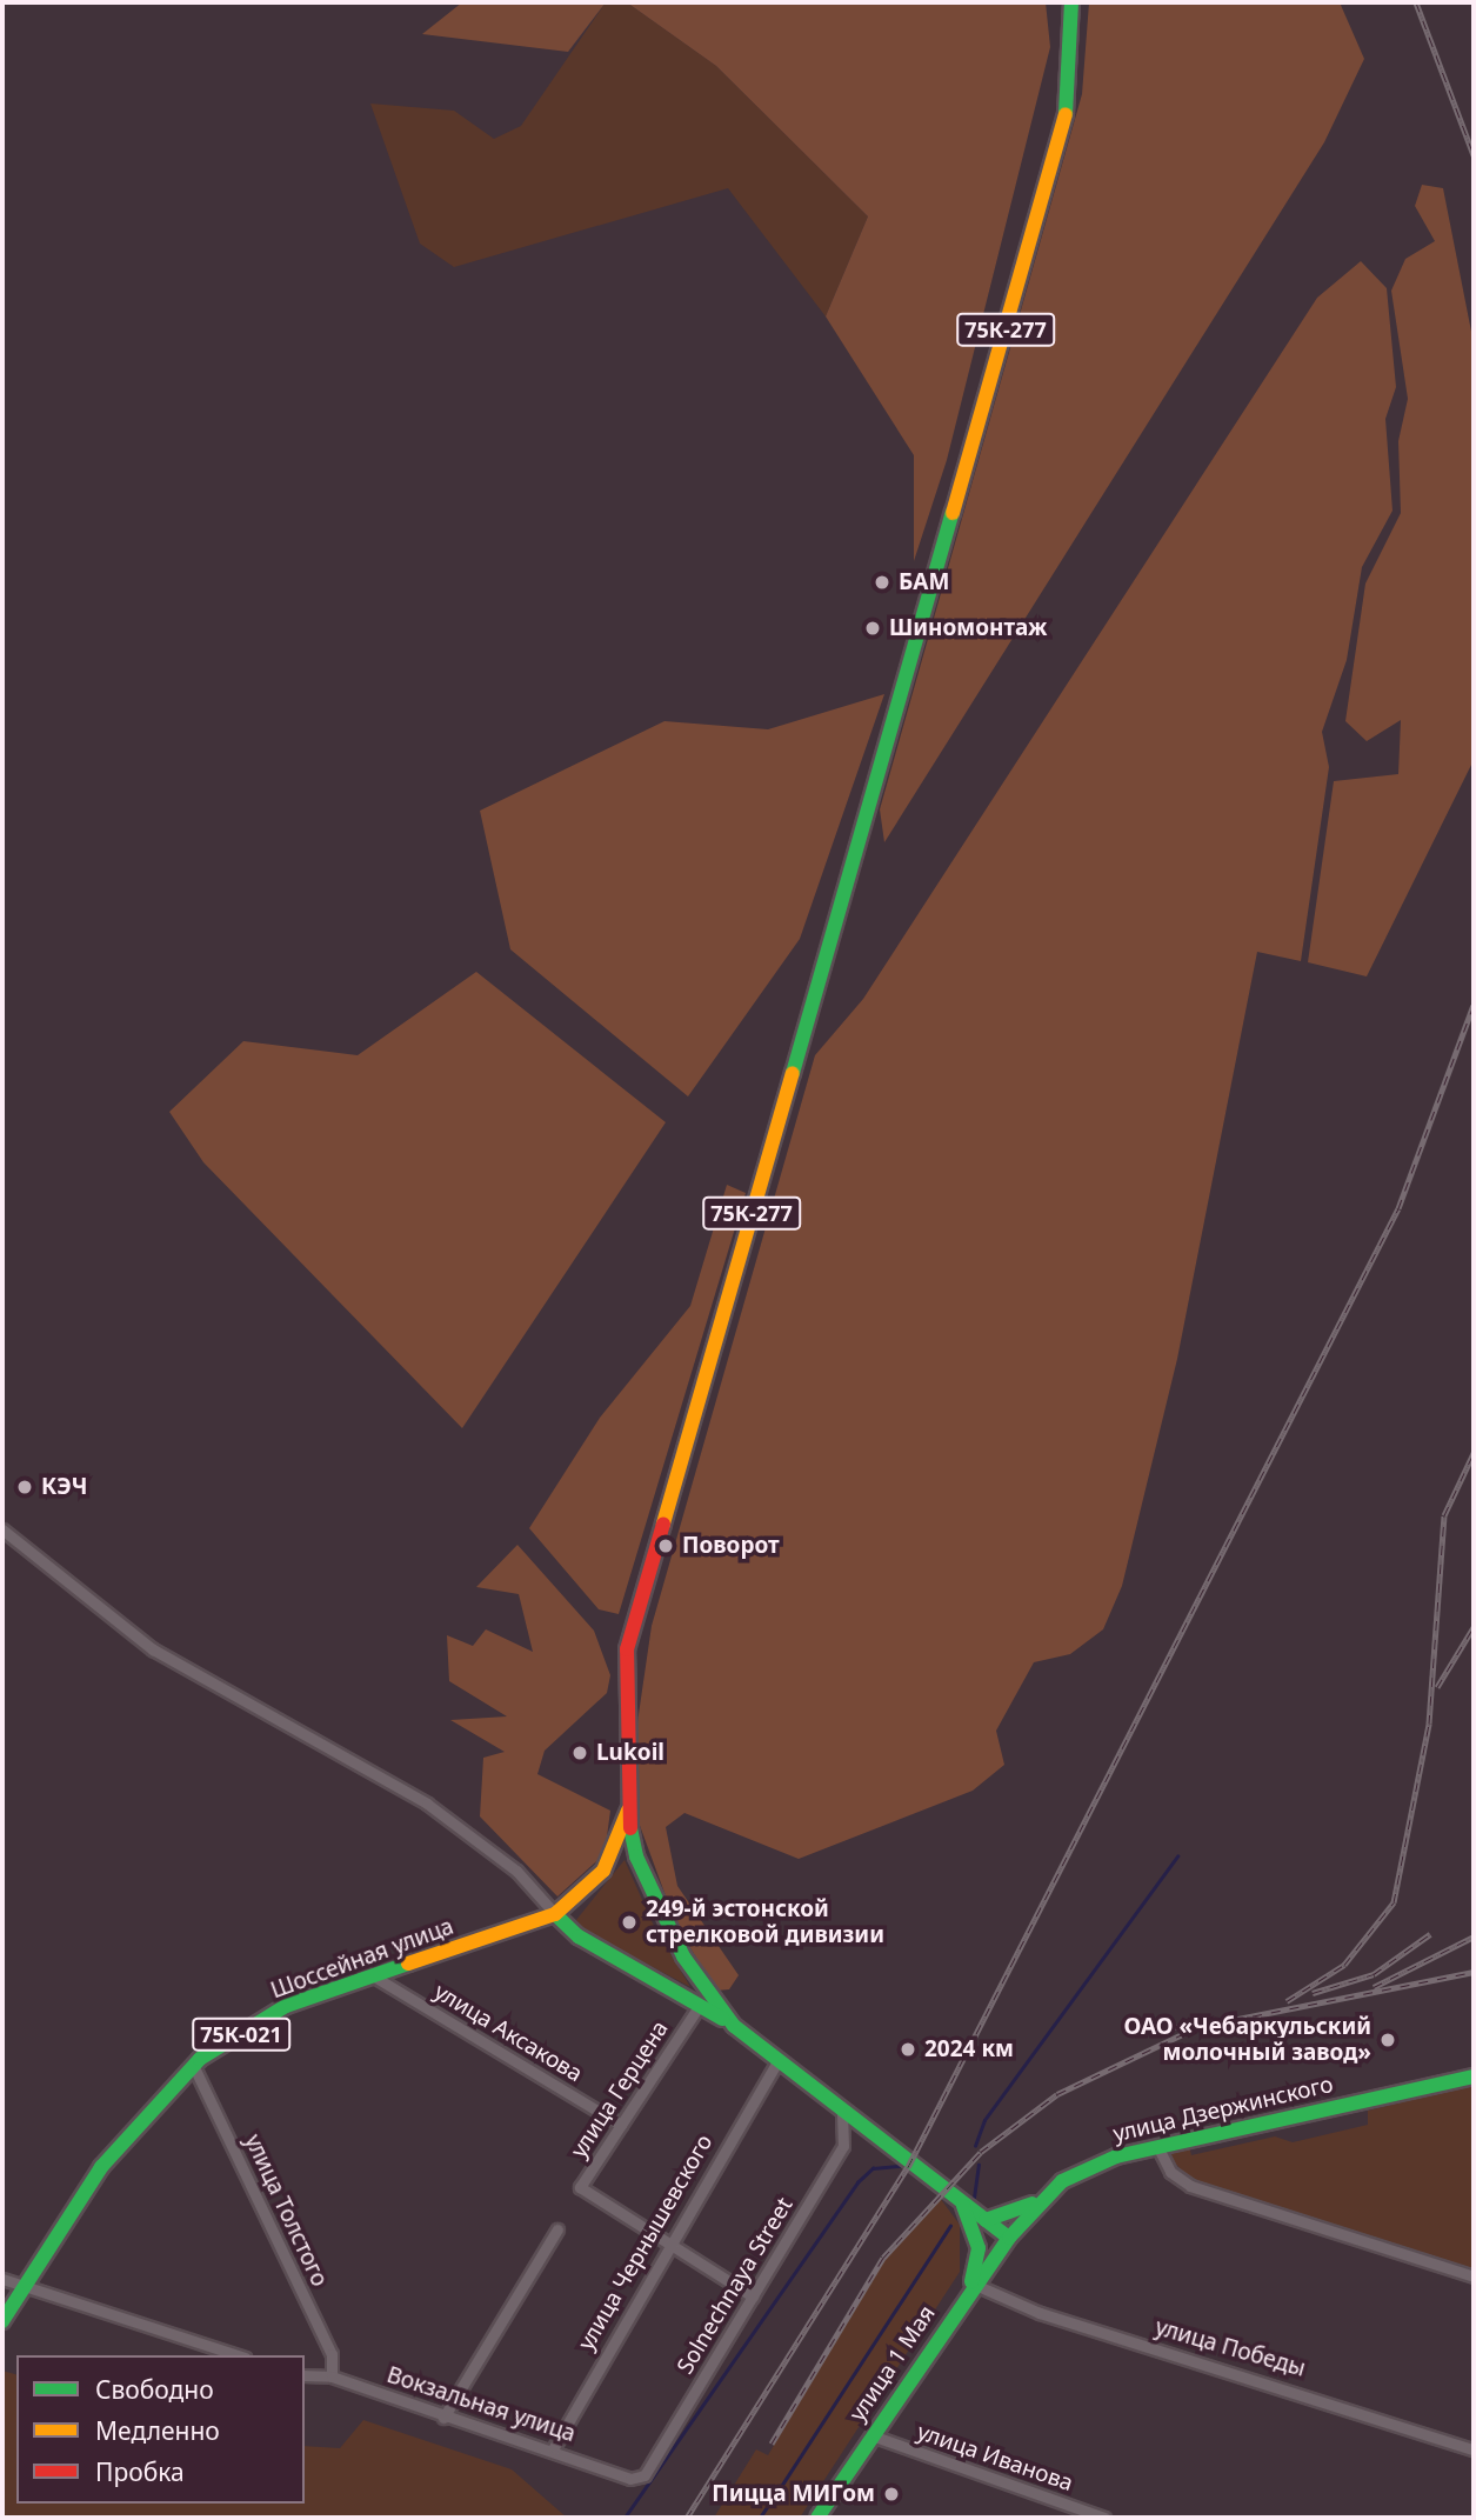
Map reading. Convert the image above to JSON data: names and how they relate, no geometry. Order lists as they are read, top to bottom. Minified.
{"streets":{"main road":["75К-277","Шоссейная улица","75К-021","улица Дзержинского","улица 1 Мая"],"street":["улица Аксакова","улица Герцена","улица Толстого","улица Чернышевского","Solnechnaya Street","улица Победы","Вокзальная улица","улица Иванова"]},"crossings":[["75К-277","Шоссейная улица"],["Шоссейная улица","улица Аксакова"],["Шоссейная улица","75К-021"],["Шоссейная улица","улица Толстого"],["улица Аксакова","улица Герцена"],["улица Герцена","улица Чернышевского"],["улица Дзержинского","улица 1 Мая"],["улица Толстого","Вокзальная улица"],["улица Чернышевского","Вокзальная улица"],["Solnechnaya Street","Вокзальная улица"],["улица Победы","улица 1 Мая"],["улица 1 Мая","улица Иванова"]],"places":["БАМ","Шиномонтаж","КЭЧ","Поворот","Lukoil","249-й эстонской стрелковой дивизии","ОАО «Чебаркульский молочный завод»","2024 км","Пицца МИГом"],"legend":["Свободно","Медленно","Пробка"]}
